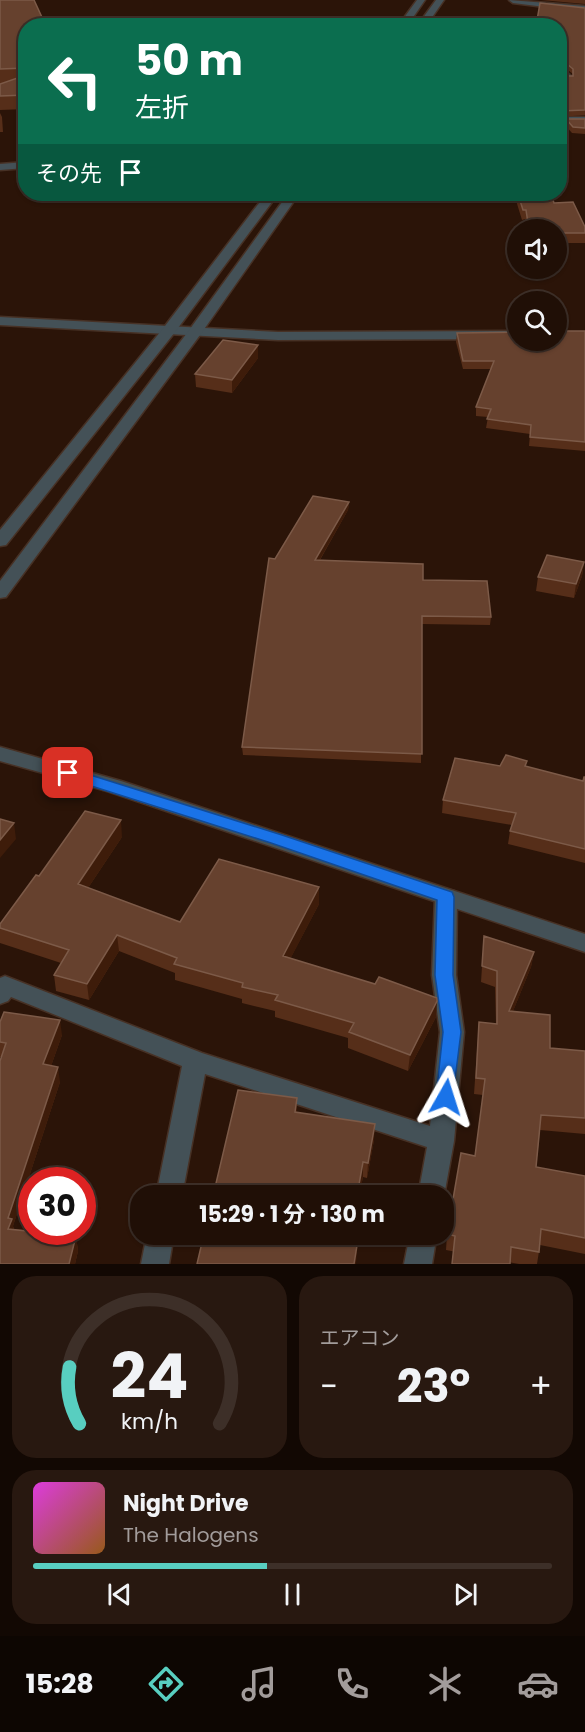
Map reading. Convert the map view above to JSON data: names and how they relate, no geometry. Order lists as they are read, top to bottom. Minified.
{"page":{"turn":["50 m","左折"],"then":"その先","limit":"30","trip":"15:29 · 1 分 · 130 m","tile":"エアコン","heat":["−","23°","+"],"song":["Night Drive","The Halogens"],"tabs":"15:28","gauge":["24","km/h"]}}
